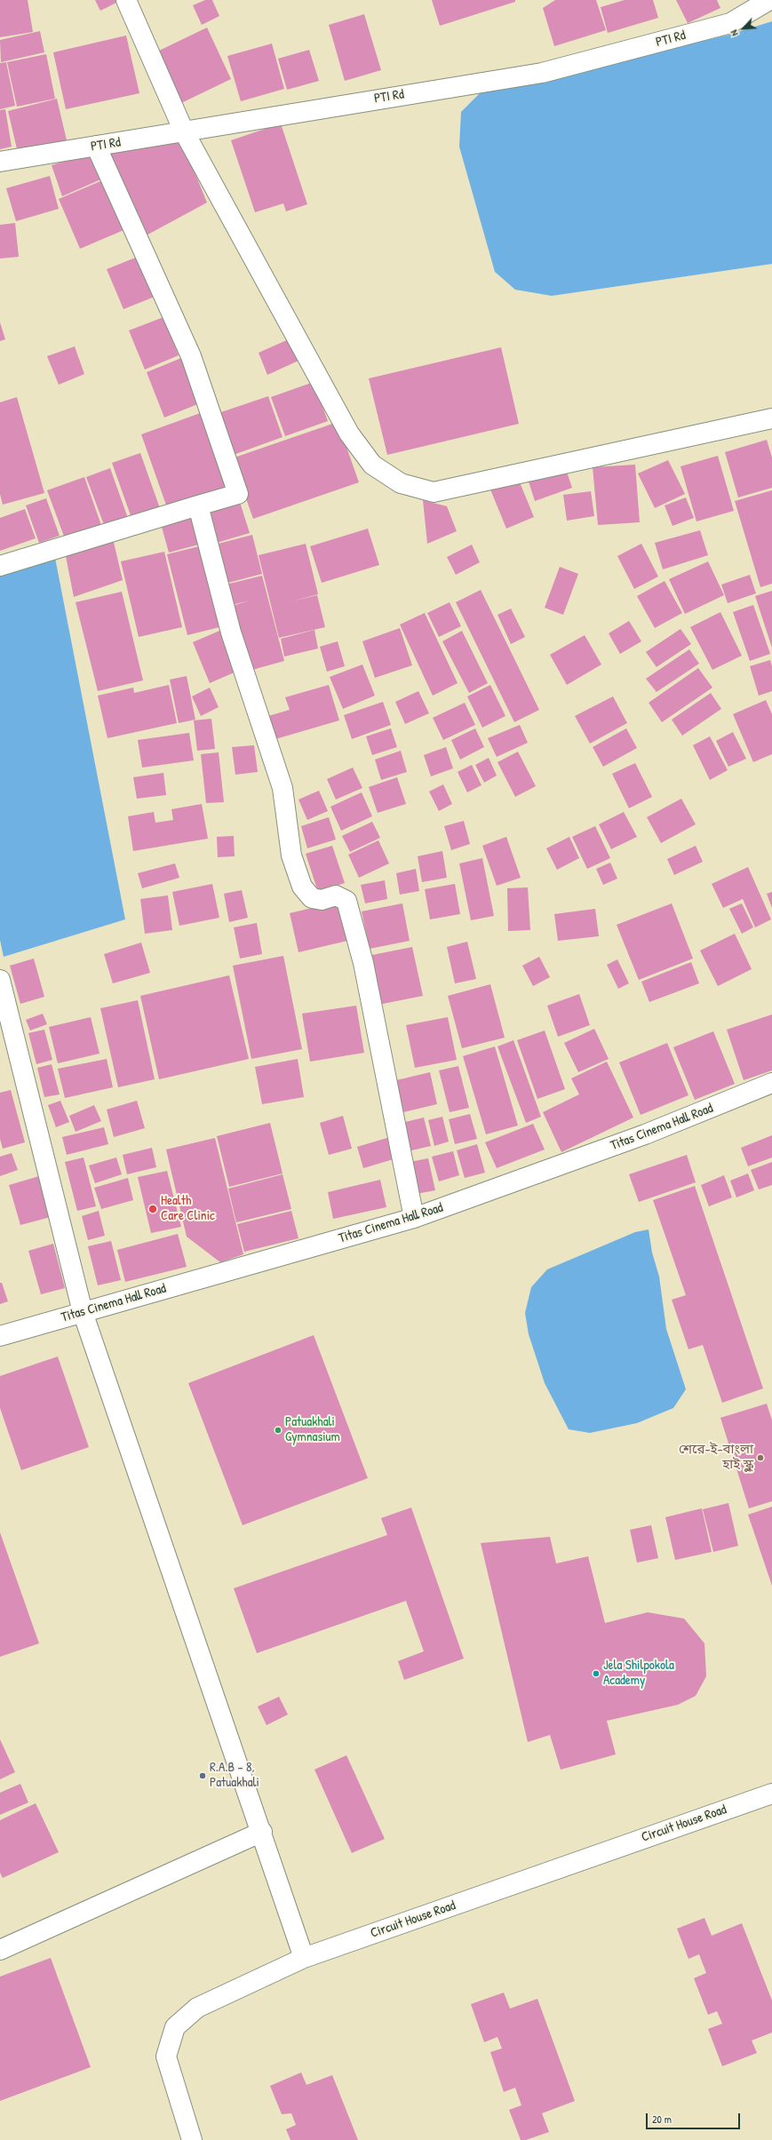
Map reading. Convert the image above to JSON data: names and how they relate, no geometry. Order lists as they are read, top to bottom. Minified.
{"streets":{"street":["PTI Rd","Titas Cinema Hall Road","Circuit House Road"]},"places":["Health Care Clinic","Patuakhali Gymnasium","শেরে-ই-বাংলা হাই স্কুল","Jela Shilpokola Academy","R.A.B - 8, Patuakhali"],"scale_bar":"20 m","north":"bottom left"}
